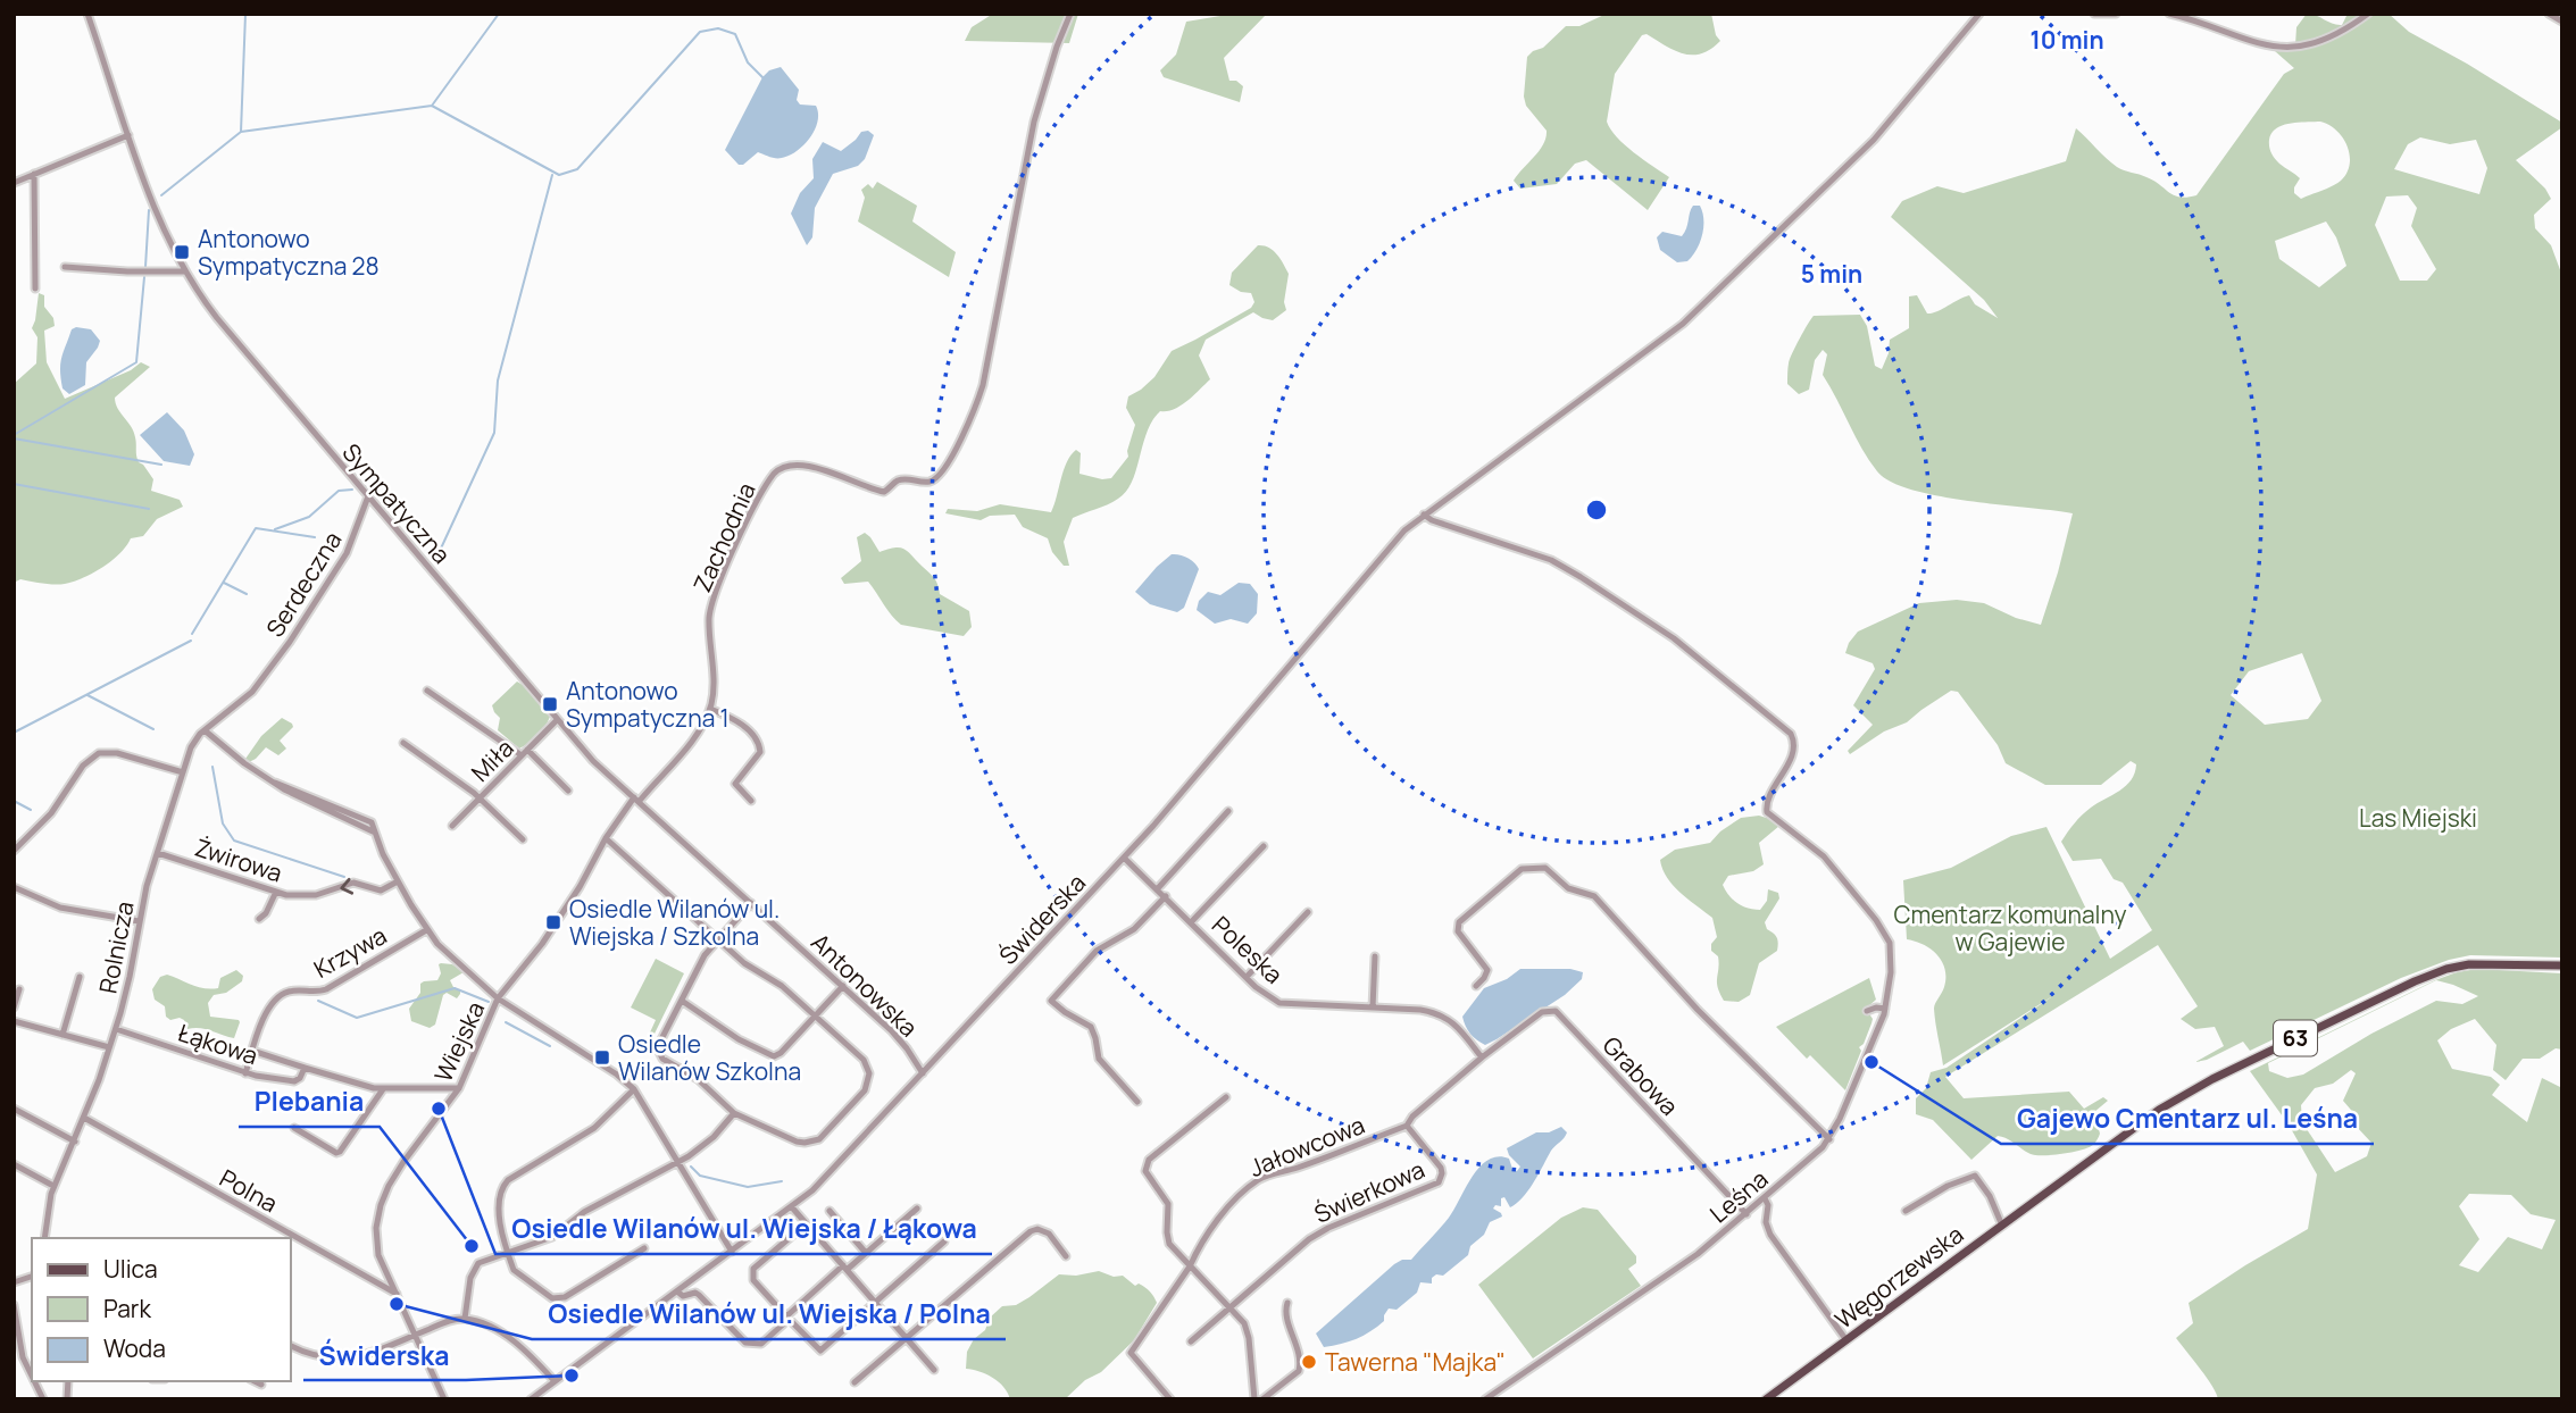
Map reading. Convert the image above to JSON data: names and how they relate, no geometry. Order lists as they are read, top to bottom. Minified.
{"streets":{"main road":["63","Węgorzewska"],"street":["Sympatyczna","Zachodnia","Serdeczna","Miła","Żwirowa","Świderska","Rolnicza","Poleska","Krzywa","Antonowska","Wiejska","Łąkowa","Grabowa","Jałowcowa","Polna","Świerkowa","Leśna"]},"crossings":[["Sympatyczna","Serdeczna"],["Sympatyczna","Miła"],["Sympatyczna","Antonowska"],["Sympatyczna","Wiejska"],["Serdeczna","Rolnicza"],["Żwirowa","Rolnicza"],["Świderska","Poleska"],["Świderska","Antonowska"],["Świderska","Leśna"],["Rolnicza","Łąkowa"],["Rolnicza","Polna"],["Poleska","Jałowcowa"],["Krzywa","Łąkowa"],["Antonowska","Wiejska"],["Wiejska","Łąkowa"],["Wiejska","Polna"],["Grabowa","Jałowcowa"],["Grabowa","Leśna"],["Jałowcowa","Świerkowa"]],"one_way":["Żwirowa"],"parks":["Las Miejski","Cmentarz komunalny w Gajewie"],"places":{"transit":["Antonowo Sympatyczna 28","Antonowo Sympatyczna 1","Osiedle Wilanów ul. Wiejska / Szkolna","Osiedle Wilanów Szkolna"],"other":["Gajewo Cmentarz ul. Leśna","Osiedle Wilanów ul. Wiejska / Łąkowa","Plebania","Osiedle Wilanów ul. Wiejska / Polna","Tawerna \"Majka\"","Świderska"]},"legend":["Ulica","Park","Woda"],"rings":["10 min","5 min"]}
